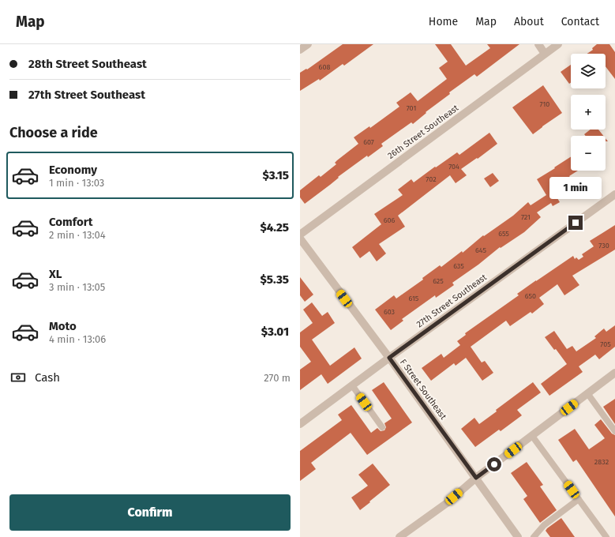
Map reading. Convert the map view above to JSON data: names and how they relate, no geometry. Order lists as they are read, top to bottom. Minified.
{"streets":{"street":["26th Street Southeast","27th Street Southeast","F Street Southeast"]},"crossings":[["27th Street Southeast","F Street Southeast"]],"house_numbers":["608","710","701","607","704","702","721","606","655","730","645","635","625","650","615","603","705","2832"],"page":{"header":"Map","nav":["Home","Map","About","Contact"],"banner":["28th Street Southeast","27th Street Southeast"],"map_buttons":["+","−"],"heading":"Choose a ride","list":[{"name":"Economy","note":"1 min · 13:03","value":"$3.15"},{"name":"Comfort","note":"2 min · 13:04","value":"$4.25"},{"name":"XL","note":"3 min · 13:05","value":"$5.35"},{"name":"Moto","note":"4 min · 13:06","value":"$3.01"}],"bubble":"1 min","pay":["Cash","270 m"],"buttons":"Confirm"}}
